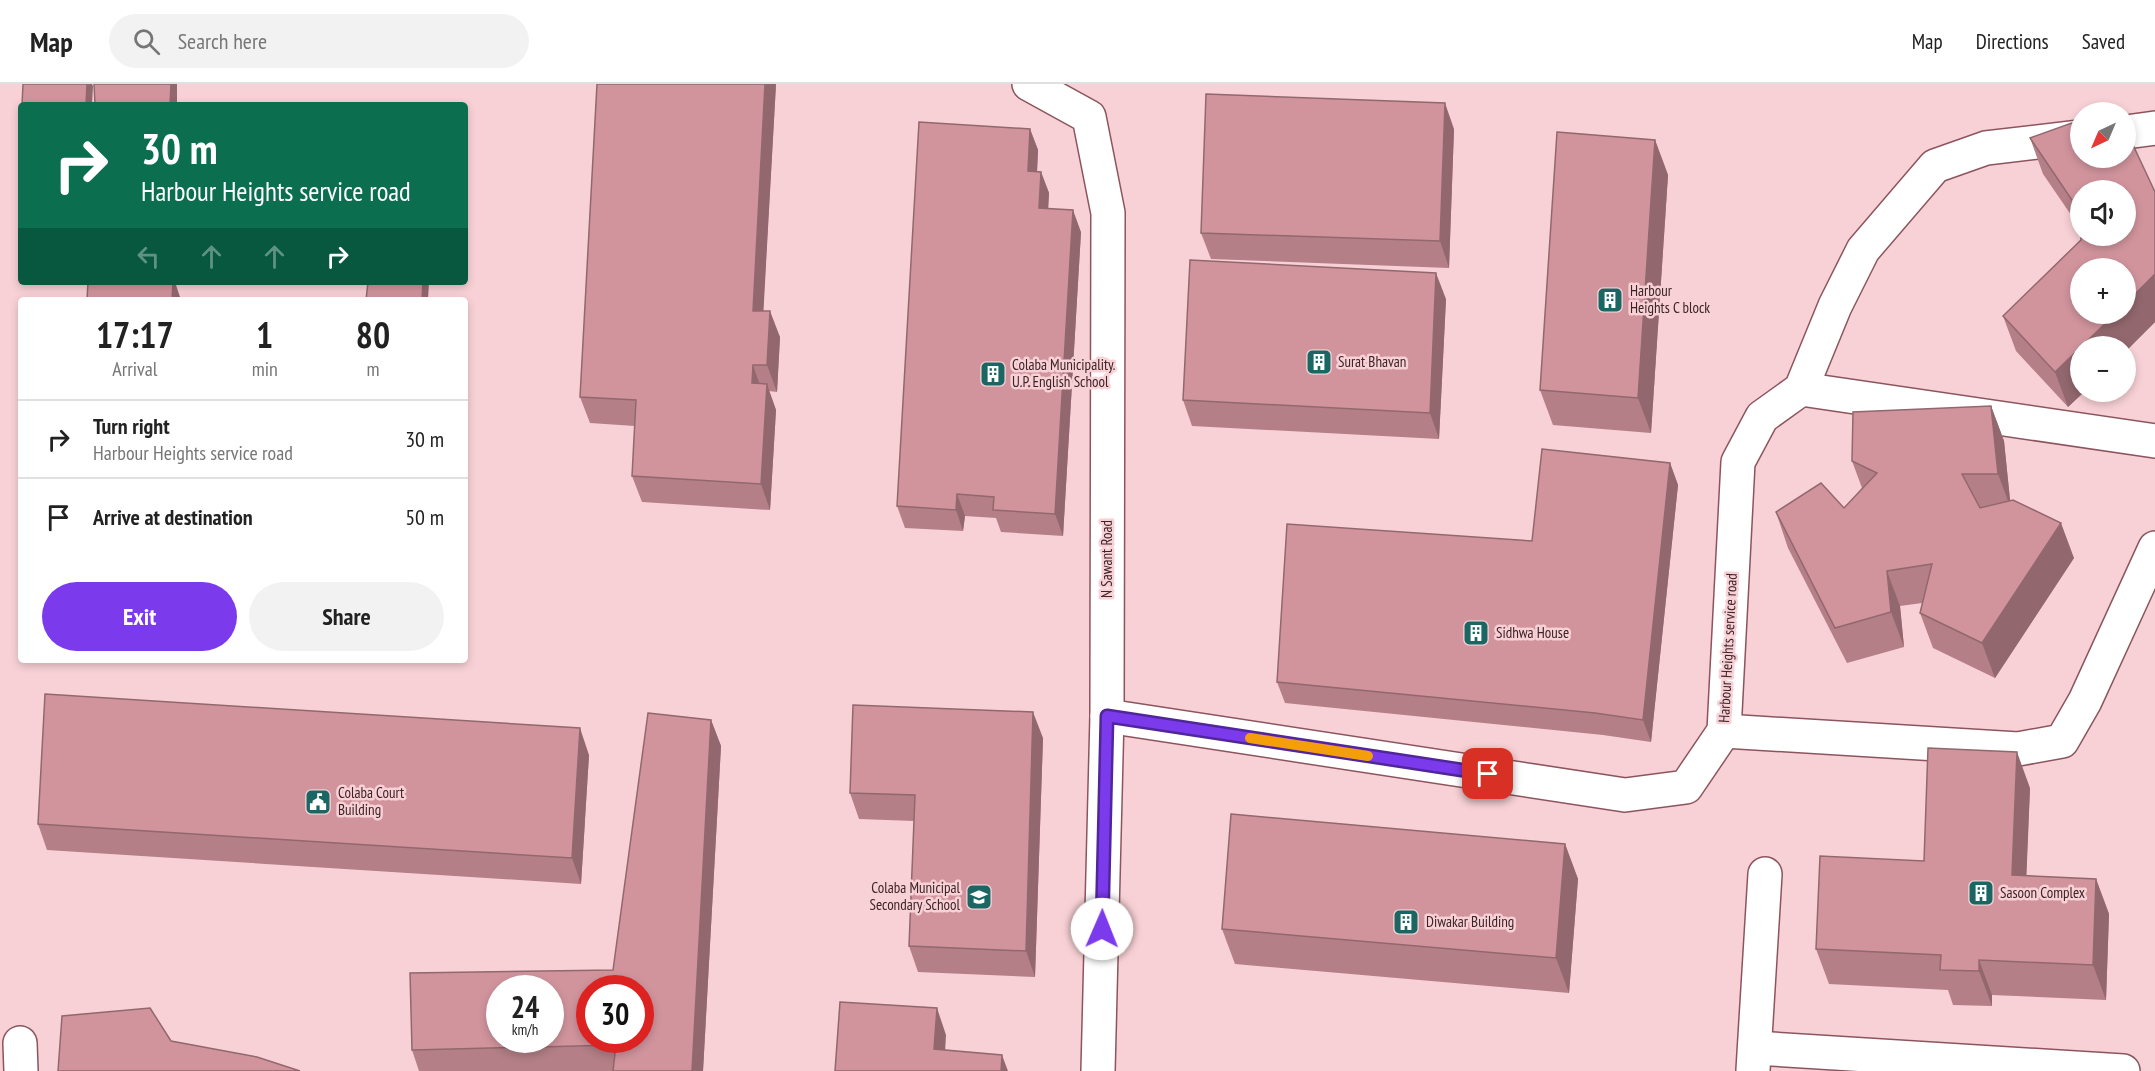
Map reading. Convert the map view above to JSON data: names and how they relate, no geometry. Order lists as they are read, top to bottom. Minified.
{"streets":{"street":["N Sawant Road","Harbour Heights service road"]},"crossings":[["N Sawant Road","Harbour Heights service road"]],"places":{"building":["Harbour Heights C block","Surat Bhavan","Colaba Municipality. U.P. English School","Sidhwa House","Sasoon Complex","Diwakar Building"],"public building":["Colaba Court Building"],"school or university":["Colaba Municipal Secondary School"]},"north":"bottom left","page":{"header":"Map","search":"Search here","nav":["Map","Directions","Saved"],"map_buttons":["+","−"],"turn":["30 m","Harbour Heights service road"],"eta":["17:17","Arrival","1","min","80","m"],"list":[{"name":"Turn right","note":"Harbour Heights service road","value":"30 m"},{"name":"Arrive at destination","value":"50 m"}],"buttons":["Exit","Share"],"speed":"24 km/h","limit":"30"}}
